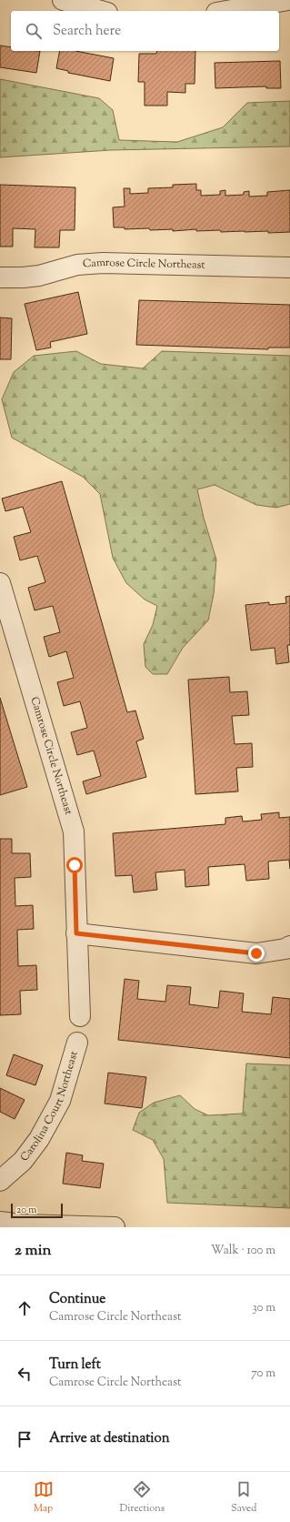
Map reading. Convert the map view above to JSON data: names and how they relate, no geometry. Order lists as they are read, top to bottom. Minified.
{"streets":{"street":["Camrose Circle Northeast","Carolina Court Northeast"]},"scale_bar":"20 m","page":{"search":"Search here","scale":"20 m","heading":["2 min","Walk · 100 m"],"list":[["Continue","Camrose Circle Northeast","30 m"],["Turn left","Camrose Circle Northeast","70 m"],"Arrive at destination"],"nav":["Map","Directions","Saved"]}}
